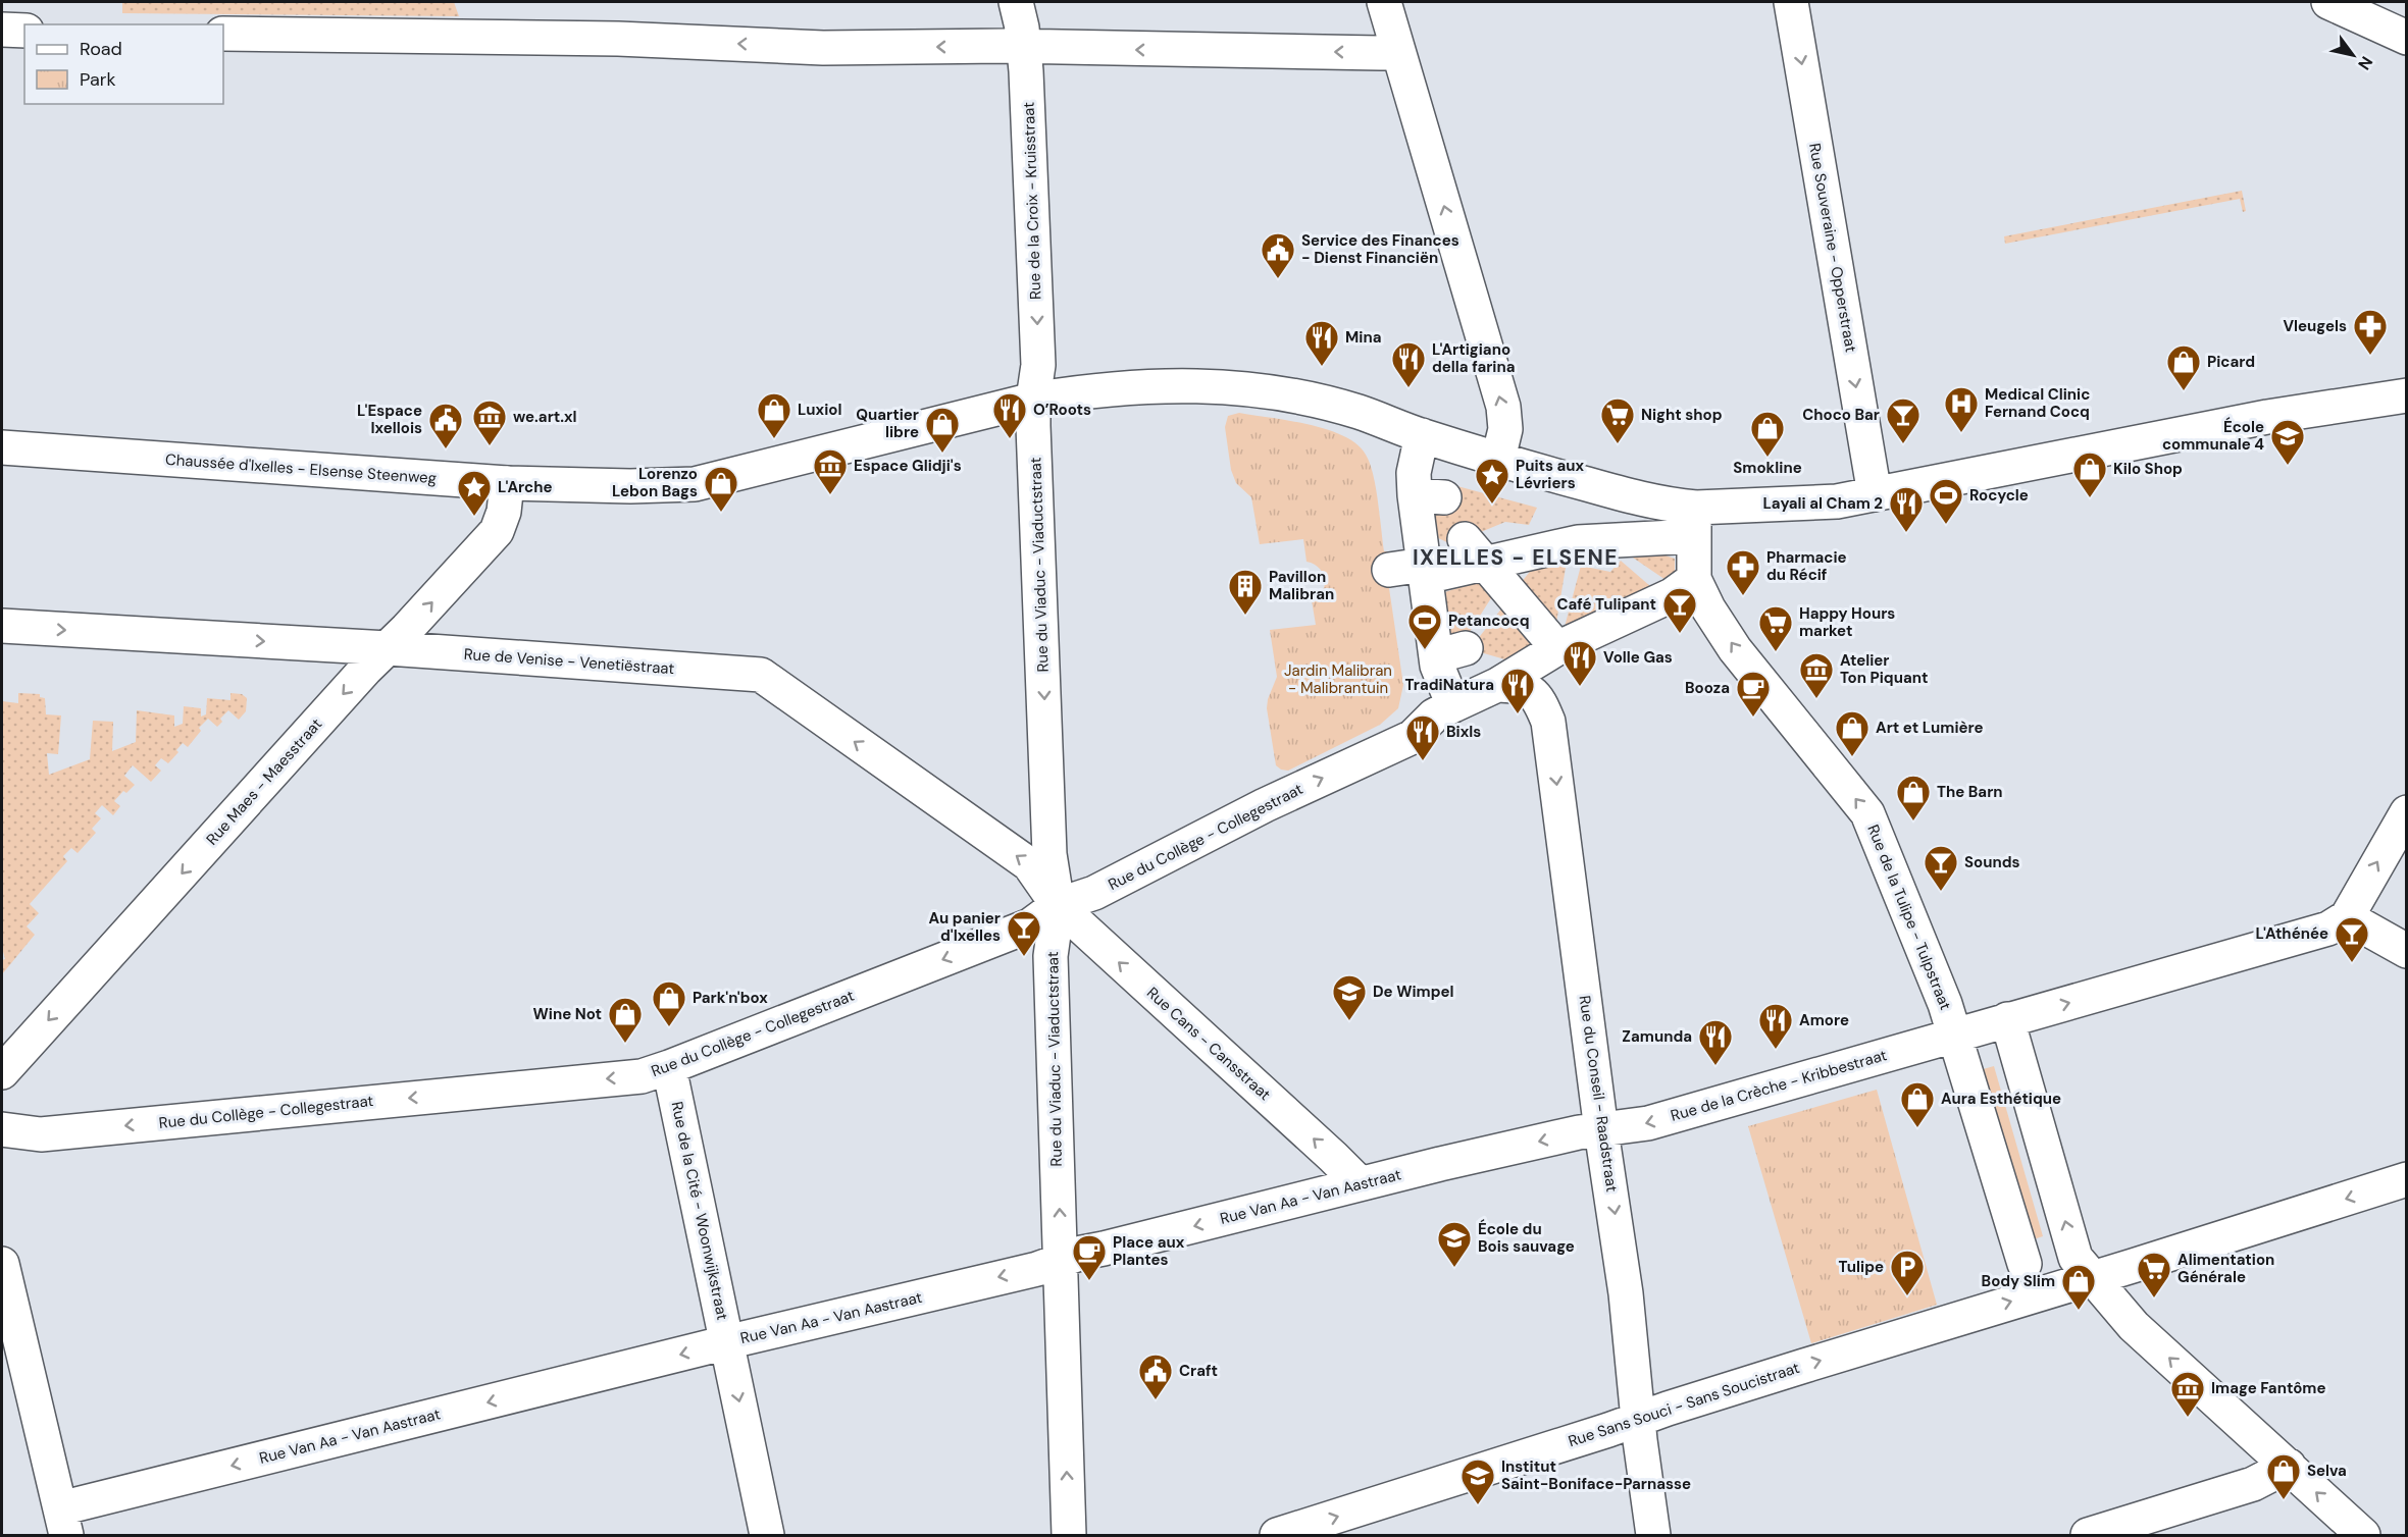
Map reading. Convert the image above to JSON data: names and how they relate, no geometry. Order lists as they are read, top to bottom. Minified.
{"streets":{"street":["Rue de la Croix - Kruisstraat","Rue Souveraine - Opperstraat","Chaussée d'Ixelles - Elsense Steenweg","Rue du Viaduc - Viaductstraat","Rue de Venise - Venetiëstraat","Rue Maes - Maesstraat","Rue du Collège - Collegestraat","Rue de la Tulipe - Tulpstraat","Rue Cans - Cansstraat","Rue de la Crèche - Kribbestraat","Rue du Conseil - Raadstraat","Rue Van Aa - Van Aastraat","Rue de la Cité - Woonwijkstraat","Rue Sans Souci - Sans Soucistraat"]},"crossings":[["Rue de la Croix - Kruisstraat","Chaussée d'Ixelles - Elsense Steenweg"],["Rue de la Croix - Kruisstraat","Rue du Viaduc - Viaductstraat"],["Chaussée d'Ixelles - Elsense Steenweg","Rue du Viaduc - Viaductstraat"],["Chaussée d'Ixelles - Elsense Steenweg","Rue Maes - Maesstraat"],["Chaussée d'Ixelles - Elsense Steenweg","Rue de la Tulipe - Tulpstraat"],["Rue du Viaduc - Viaductstraat","Rue de Venise - Venetiëstraat"],["Rue du Viaduc - Viaductstraat","Rue du Collège - Collegestraat"],["Rue du Viaduc - Viaductstraat","Rue Cans - Cansstraat"],["Rue du Viaduc - Viaductstraat","Rue Van Aa - Van Aastraat"],["Rue de Venise - Venetiëstraat","Rue Maes - Maesstraat"],["Rue de Venise - Venetiëstraat","Rue du Collège - Collegestraat"],["Rue de Venise - Venetiëstraat","Rue Cans - Cansstraat"],["Rue du Collège - Collegestraat","Rue Cans - Cansstraat"],["Rue du Collège - Collegestraat","Rue de la Cité - Woonwijkstraat"],["Rue de la Tulipe - Tulpstraat","Rue de la Crèche - Kribbestraat"],["Rue Cans - Cansstraat","Rue Van Aa - Van Aastraat"],["Rue de la Crèche - Kribbestraat","Rue du Conseil - Raadstraat"],["Rue de la Crèche - Kribbestraat","Rue Van Aa - Van Aastraat"],["Rue du Conseil - Raadstraat","Rue Van Aa - Van Aastraat"],["Rue du Conseil - Raadstraat","Rue Sans Souci - Sans Soucistraat"],["Rue Van Aa - Van Aastraat","Rue de la Cité - Woonwijkstraat"]],"one_way":["Rue de la Croix - Kruisstraat","Rue Souveraine - Opperstraat","Rue de la Tulipe - Tulpstraat","Rue Cans - Cansstraat","Rue du Conseil - Raadstraat","Rue Van Aa - Van Aastraat","Rue de la Cité - Woonwijkstraat"],"districts":["IXELLES - ELSENE"],"parks":["Jardin Malibran - Malibrantuin"],"places":{"public building":["Service des Finances - Dienst Financiën","L'Espace Ixellois","Craft"],"pharmacy":["Vleugels","Pharmacie du Récif"],"restaurant":["Mina","L'Artigiano della farina","O’Roots","Layali al Cham 2","Volle Gas","TradiNatura","Bixls","Amore","Zamunda"],"shop":["Picard","Luxiol","Quartier libre","Smokline","Kilo Shop","Lorenzo Lebon Bags","Art et Lumière","The Barn","Park'n'box","Wine Not","Aura Esthétique","Body Slim","Selva"],"hospital":["Medical Clinic Fernand Cocq"],"supermarket":["Night shop","Happy Hours market","Alimentation Générale"],"bar":["Choco Bar","Café Tulipant","Sounds","Au panier d'Ixelles","L'Athénée"],"museum":["we.art.xl","Espace Glidji's","Atelier Ton Piquant","Image Fantôme"],"school or university":["École communale 4","De Wimpel","École du Bois sauvage","Institut Saint-Boniface-Parnasse"],"place":["Puits aux Lévriers","L'Arche"],"sports":["Rocycle","Petancocq"],"building":["Pavillon Malibran"],"cafe":["Booza","Place aux Plantes"],"parking":["Tulipe"]},"legend":["Road","Park"],"north":"bottom right"}
